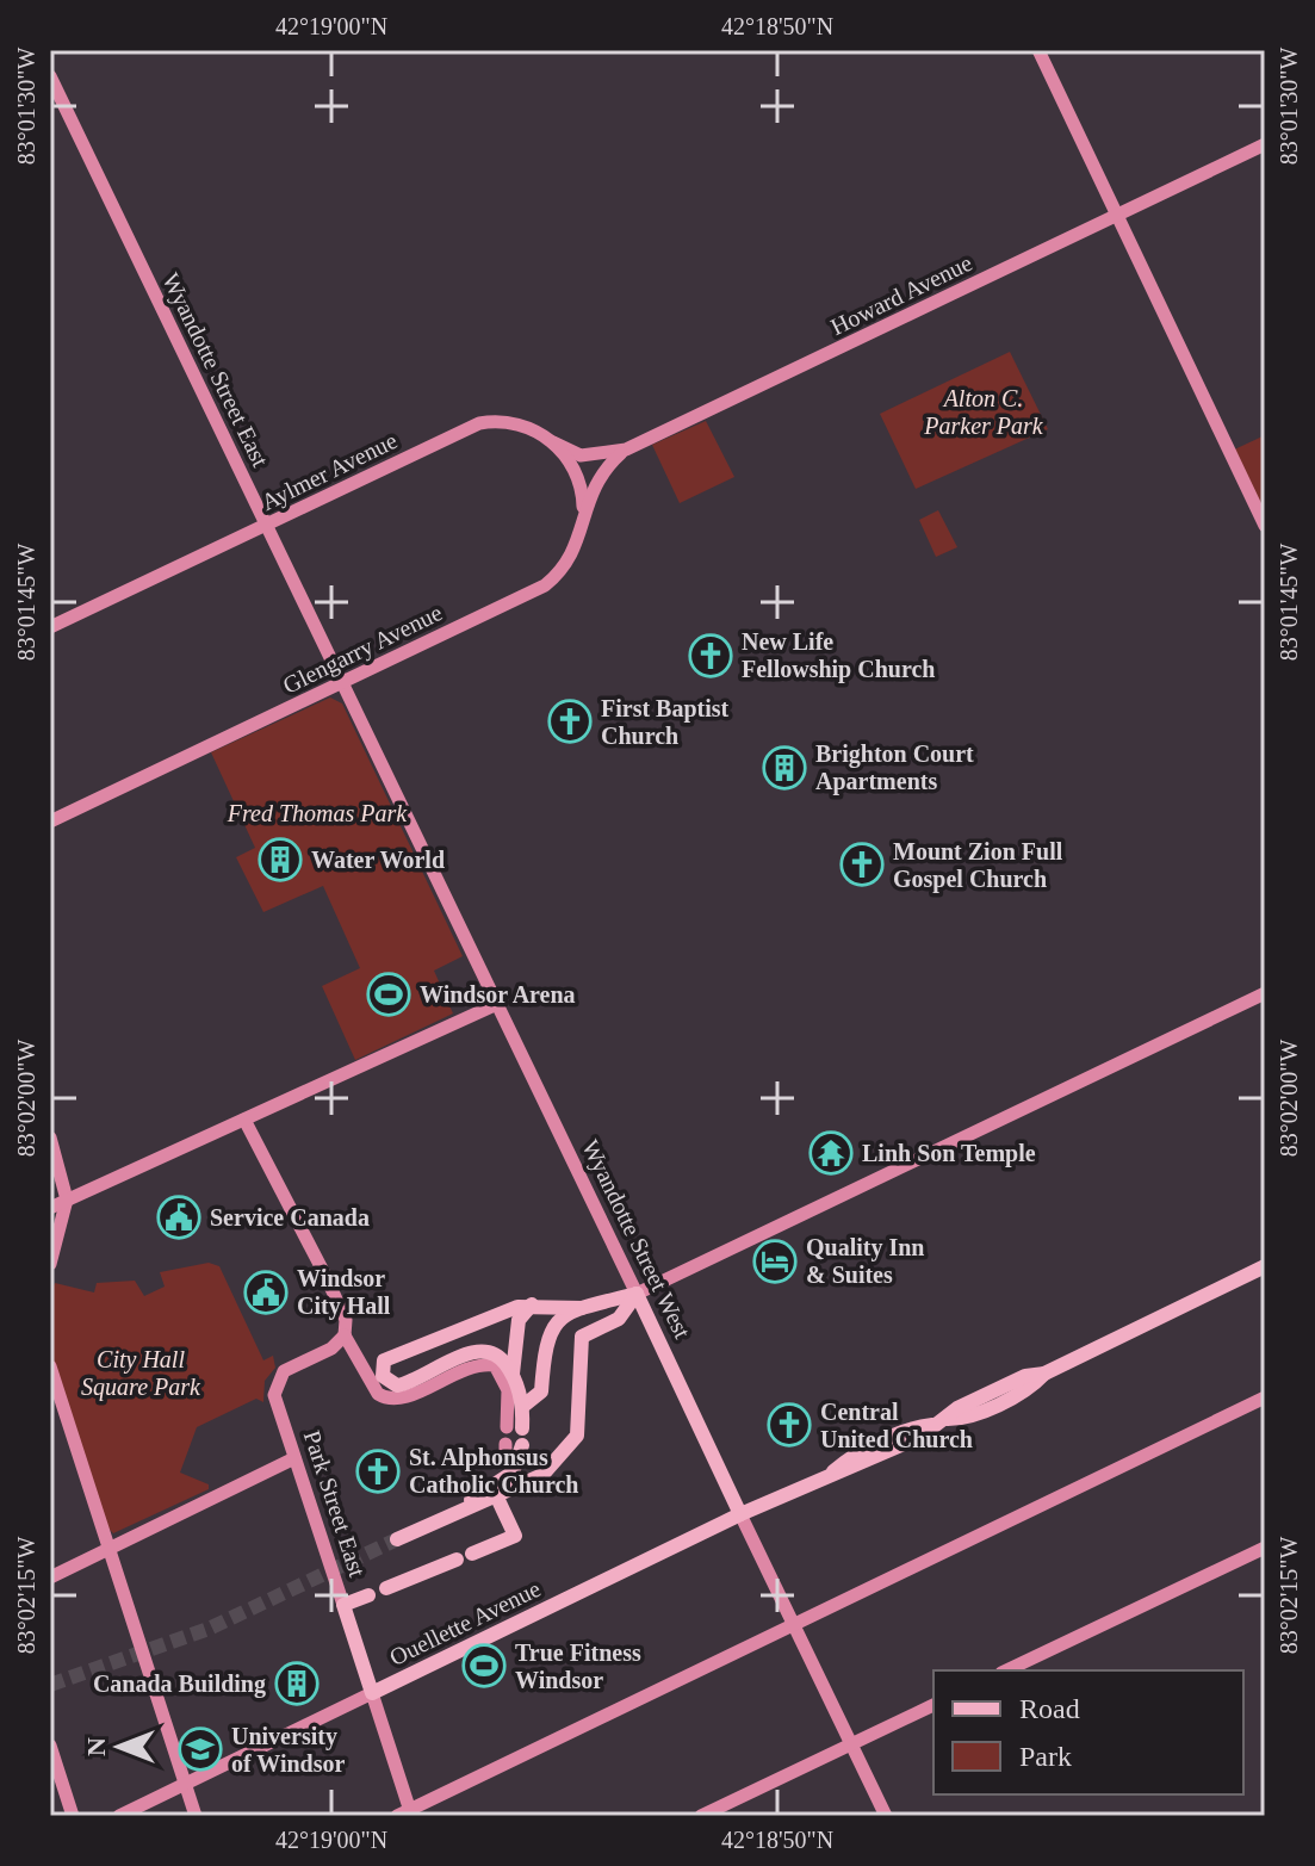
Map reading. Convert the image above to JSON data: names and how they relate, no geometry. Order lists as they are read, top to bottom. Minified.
{"streets":{"main road":["Wyandotte Street West","Park Street East","Ouellette Avenue"],"street":["Howard Avenue","Wyandotte Street East","Aylmer Avenue","Glengarry Avenue"]},"crossings":[["Howard Avenue","Aylmer Avenue"],["Howard Avenue","Glengarry Avenue"],["Wyandotte Street East","Aylmer Avenue"],["Wyandotte Street East","Glengarry Avenue"],["Wyandotte Street East","Wyandotte Street West"],["Glengarry Avenue","Wyandotte Street West"],["Wyandotte Street West","Ouellette Avenue"],["Park Street East","Ouellette Avenue"]],"parks":["Alton C. Parker Park","Fred Thomas Park","City Hall Square Park"],"places":{"church":["New Life Fellowship Church","First Baptist Church","Mount Zion Full Gospel Church","Central United Church","St. Alphonsus Catholic Church"],"building":["Brighton Court Apartments","Water World","Canada Building"],"sports":["Windsor Arena","True Fitness Windsor"],"temple":["Linh Son Temple"],"public building":["Service Canada","Windsor City Hall"],"hotel":["Quality Inn & Suites"],"school or university":["University of Windsor"]},"legend":["Road","Park"],"north":"left","coordinates":["42°19'00\"N","42°18'50\"N","83°01'30\"W","83°01'45\"W","83°02'00\"W","83°02'15\"W"]}
